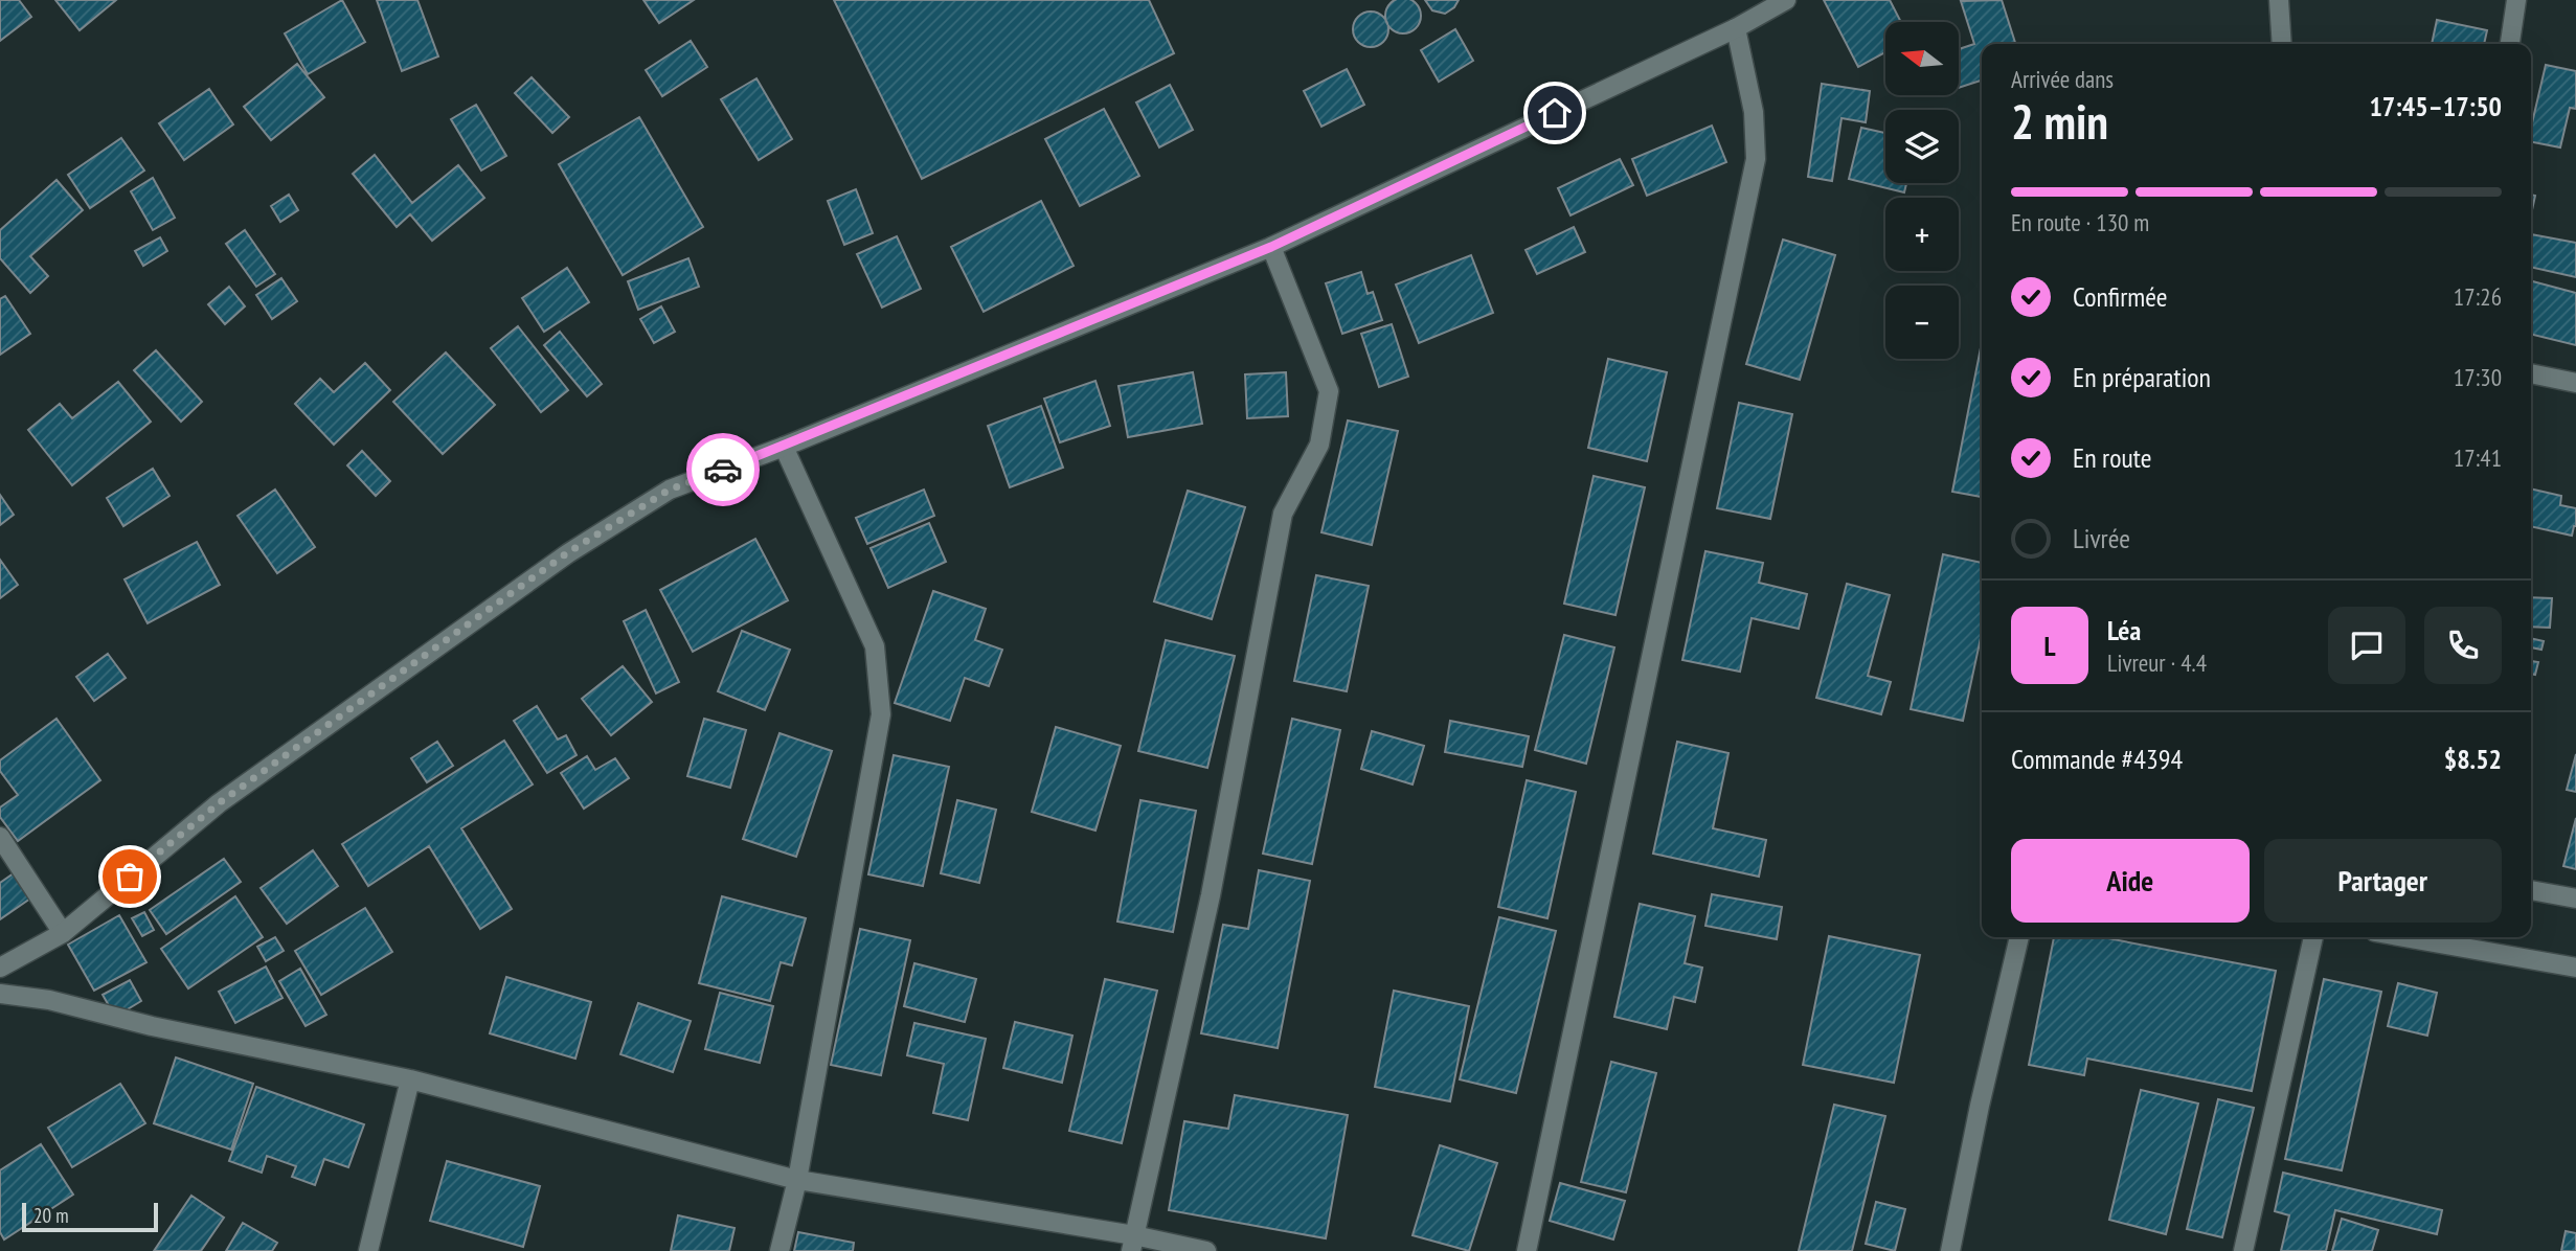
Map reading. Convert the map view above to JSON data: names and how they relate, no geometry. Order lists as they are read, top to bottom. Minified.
{"scale_bar":"20 m","north":"left","page":{"map_buttons":["+","−"],"heading":["2 min","Arrivée dans","17:45–17:50"],"panel":["Léa","Livreur · 4.4","Commande #4394","$8.52"],"bar":"En route · 130 m","list":[["Confirmée","17:26"],["En préparation","17:30"],["En route","17:41"],"Livrée"],"round":"L","buttons":["Aide","Partager"],"scale":"20 m"}}
